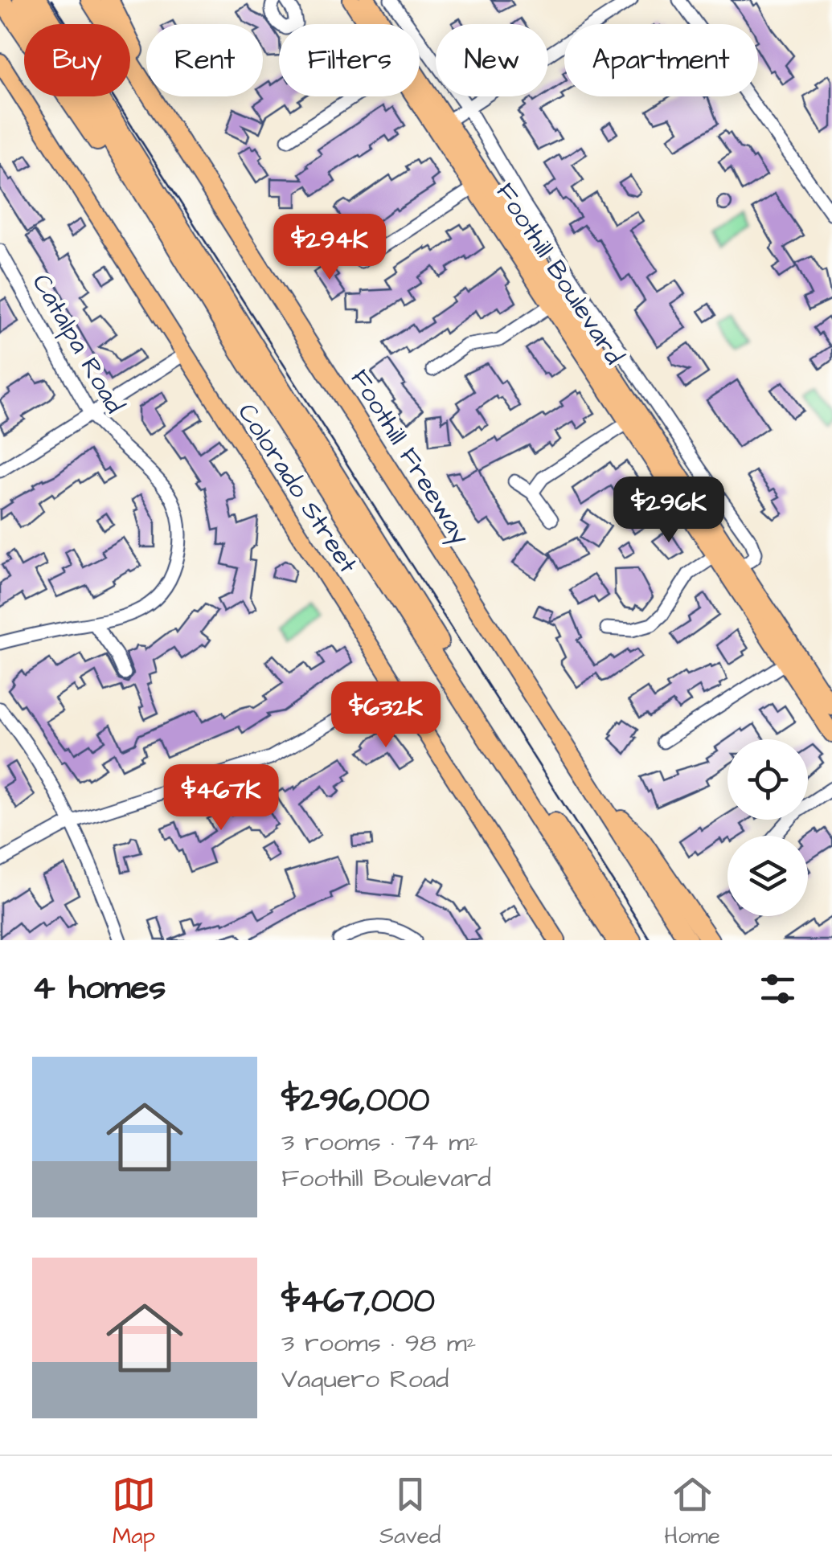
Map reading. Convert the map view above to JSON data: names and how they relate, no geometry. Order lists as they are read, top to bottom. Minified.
{"streets":{"highway":["Foothill Freeway"],"main road":["Foothill Boulevard","Colorado Street"],"street":["Catalpa Road"]},"page":{"chip":["Buy","Rent","Filters","New","Apartment"],"price":["$294K","$296K","$632K","$467K"],"heading":"4 homes","list":[{"name":"$296,000","note":"3 rooms · 74 m² · Foothill Boulevard"},{"name":"$467,000","note":"3 rooms · 98 m² · Vaquero Road"}],"tabs":["Map","Saved","Home"]}}
